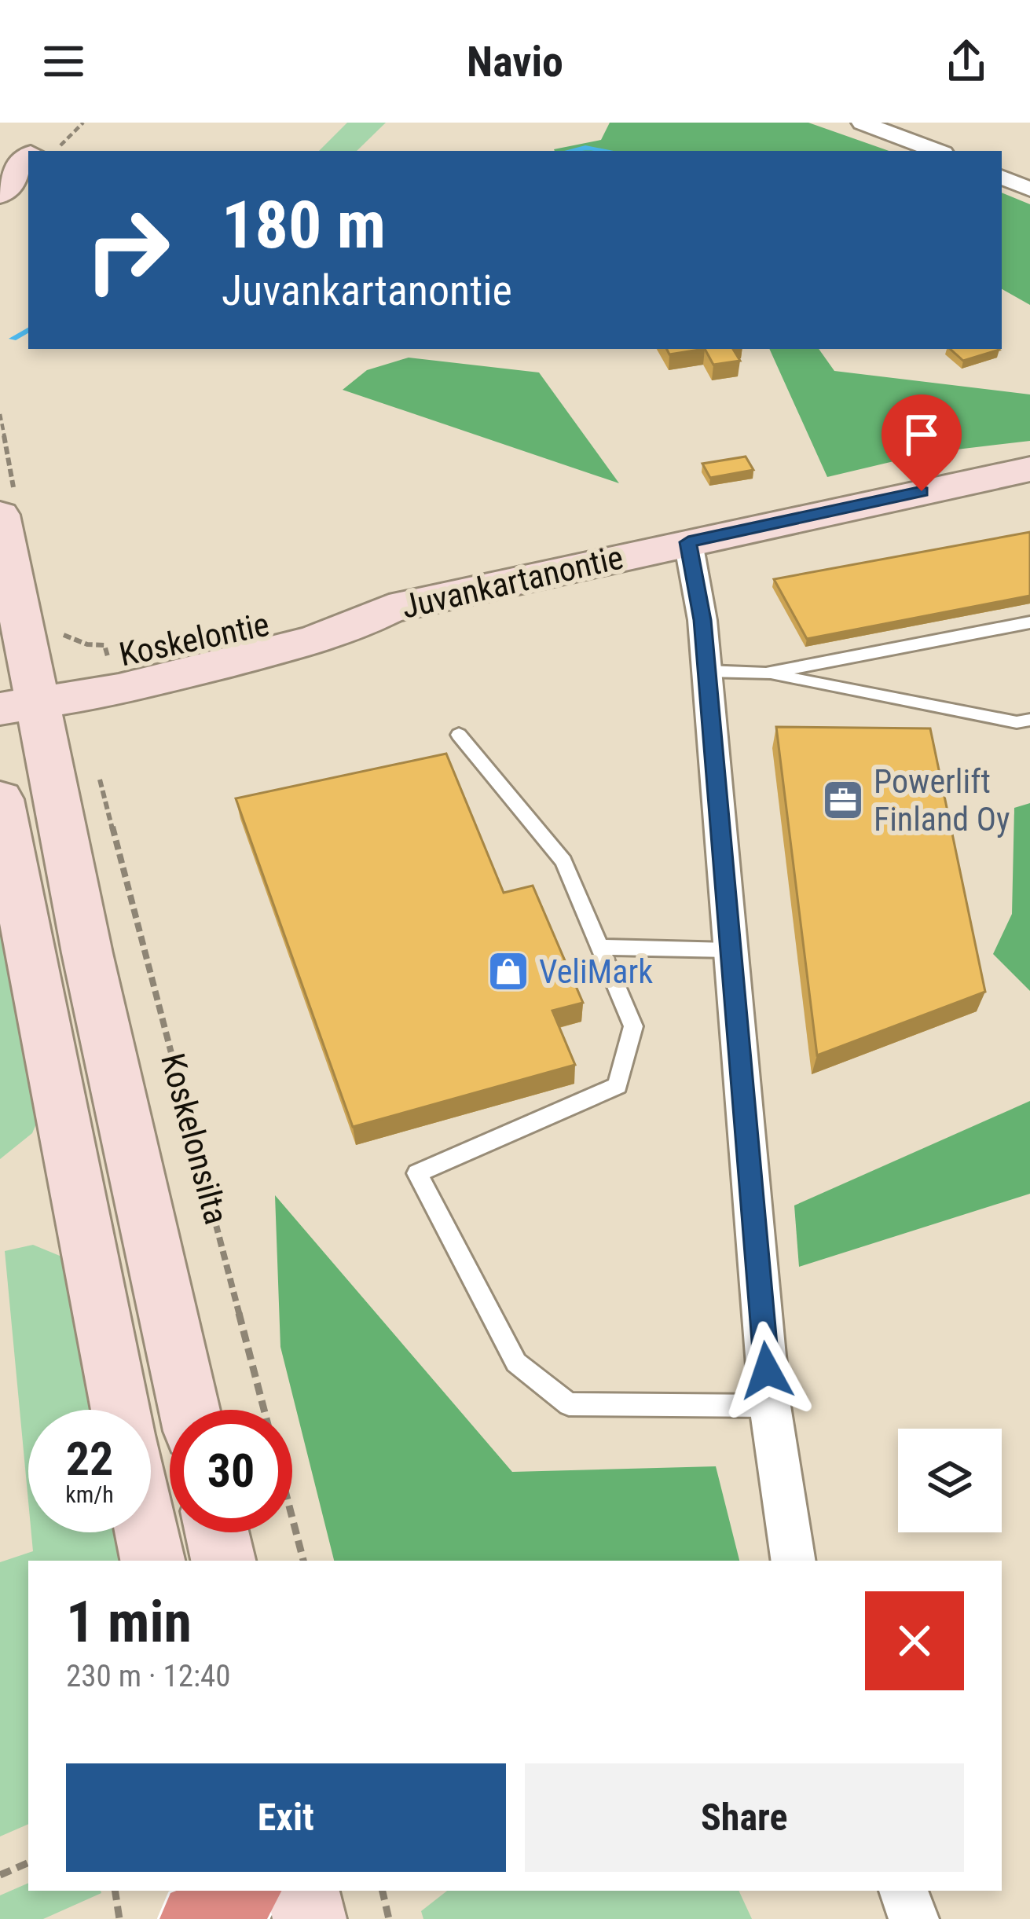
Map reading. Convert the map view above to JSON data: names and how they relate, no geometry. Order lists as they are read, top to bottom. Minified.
{"streets":{"main road":["Juvankartanontie","Koskelonsilta"]},"crossings":[["Juvankartanontie","Koskelonsilta"]],"places":{"office":["Powerlift Finland Oy"],"shop":["VeliMark"]},"page":{"header":"Navio","turn":["180 m","Juvankartanontie"],"speed":"22 km/h","limit":"30","heading":["1 min","230 m · 12:40"],"buttons":["Exit","Share"]}}
